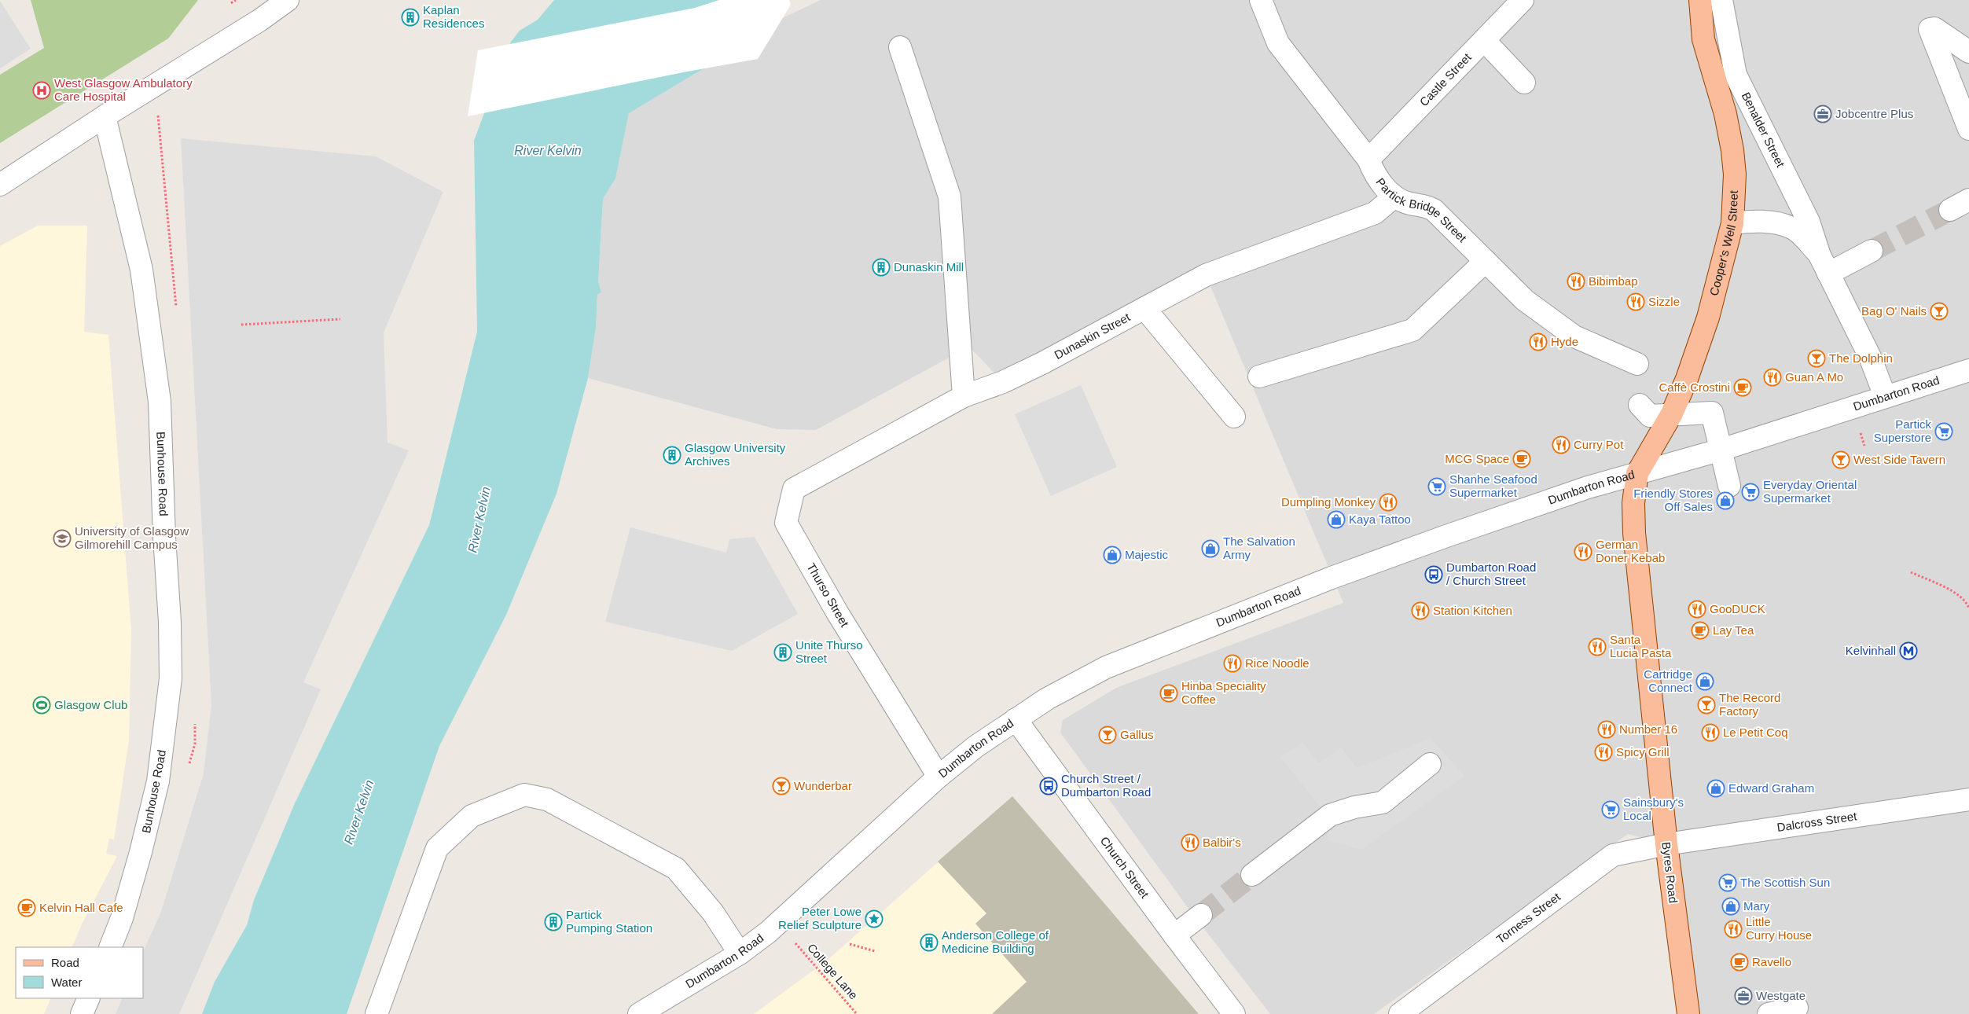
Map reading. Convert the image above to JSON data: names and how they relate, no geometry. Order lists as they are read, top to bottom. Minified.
{"streets":{"main road":["Cooper's Well Street","Byres Road"],"street":["Castle Street","Benalder Street","Partick Bridge Street","Dunaskin Street","Dumbarton Road","Bunhouse Road","Thurso Street","Dalcross Street","Church Street","Torness Street"],"path":["College Lane"]},"crossings":[["Castle Street","Partick Bridge Street"],["Benalder Street","Cooper's Well Street"],["Benalder Street","Dumbarton Road"],["Partick Bridge Street","Dunaskin Street"],["Cooper's Well Street","Dumbarton Road"],["Cooper's Well Street","Byres Road"],["Dunaskin Street","Thurso Street"],["Dumbarton Road","Thurso Street"],["Dumbarton Road","Church Street"],["Dumbarton Road","Byres Road"],["Dumbarton Road","College Lane"],["Dalcross Street","Byres Road"],["Dalcross Street","Torness Street"],["Byres Road","Torness Street"]],"water":["River Kelvin"],"places":{"building":["Kaplan Residences","Dunaskin Mill","Glasgow University Archives","Unite Thurso Street","Partick Pumping Station","Anderson College of Medicine Building"],"hospital":["West Glasgow Ambulatory Care Hospital"],"office":["Jobcentre Plus","Westgate"],"restaurant":["Bibimbap","Sizzle","Hyde","Guan A Mo","Curry Pot","Dumpling Monkey","German Doner Kebab","GooDUCK","Station Kitchen","Santa Lucia Pasta","Rice Noodle","Number 16","Le Petit Coq","Spicy Grill","Balbir's","Little Curry House"],"bar":["Bag O' Nails","The Dolphin","West Side Tavern","The Record Factory","Gallus","Wunderbar"],"cafe":["Caffè Crostini","MCG Space","Lay Tea","Hinba Speciality Coffee","Kelvin Hall Cafe","Ravello"],"supermarket":["Partick Superstore","Shanhe Seafood Supermarket","Everyday Oriental Supermarket","Sainsbury's Local","The Scottish Sun"],"shop":["Friendly Stores Off Sales","Kaya Tattoo","The Salvation Army","Majestic","Cartridge Connect","Edward Graham","Mary"],"school or university":["University of Glasgow Gilmorehill Campus"],"bus stop":["Dumbarton Road / Church Street","Church Street / Dumbarton Road"],"metro station":["Kelvinhall"],"sports":["Glasgow Club"],"place":["Peter Lowe Relief Sculpture"]},"legend":["Road","Water"]}
